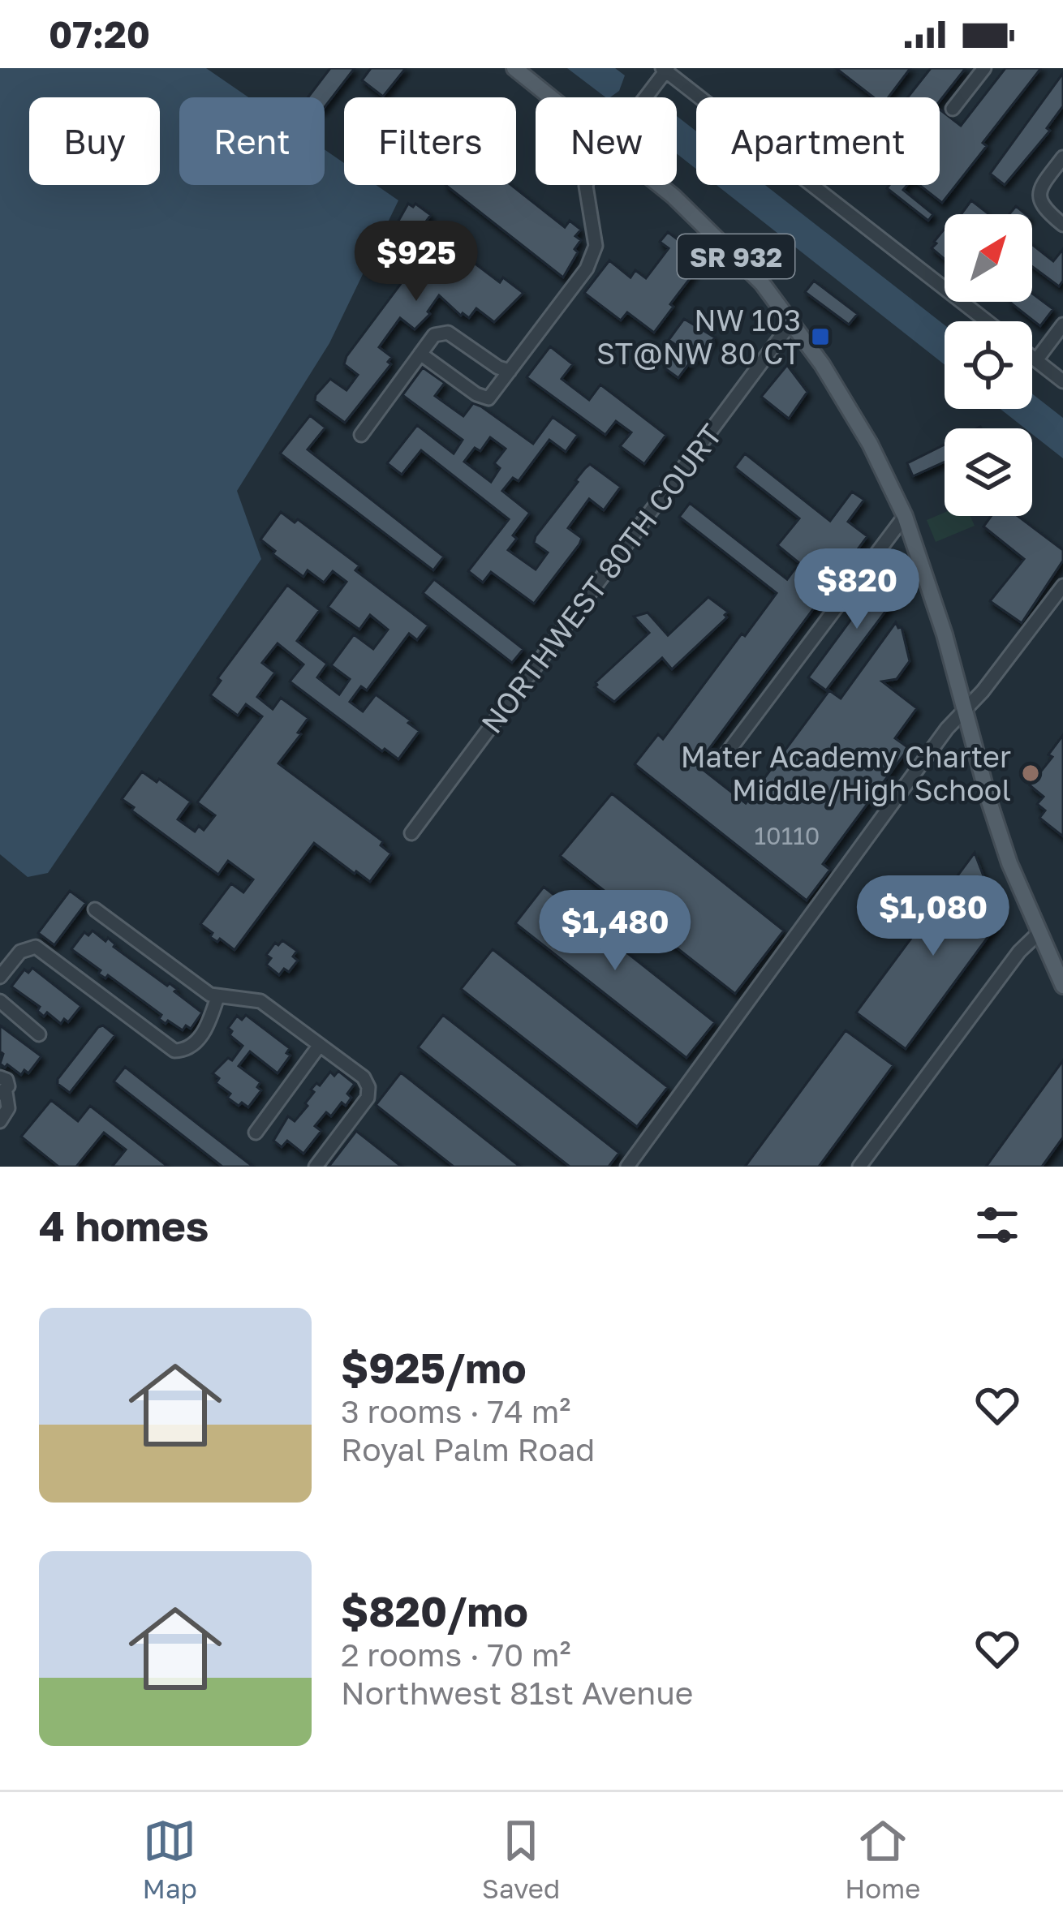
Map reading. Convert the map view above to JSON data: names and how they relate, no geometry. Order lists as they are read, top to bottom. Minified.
{"streets":{"main road":["SR 932"],"street":["NORTHWEST 80TH COURT"]},"crossings":[["SR 932","NORTHWEST 80TH COURT"]],"places":{"transit":["NW 103 ST@NW 80 CT"],"other":["Mater Academy Charter Middle/High School"]},"house_numbers":["10110"],"north":"top right","page":{"status":"07:20","chip":["Buy","Rent","Filters","New","Apartment"],"price":["$925","$820","$1,080","$1,480"],"heading":"4 homes","list":[{"name":"$925/mo","note":"3 rooms · 74 m² · Royal Palm Road"},{"name":"$820/mo","note":"2 rooms · 70 m² · Northwest 81st Avenue"}],"tabs":["Map","Saved","Home"]}}
